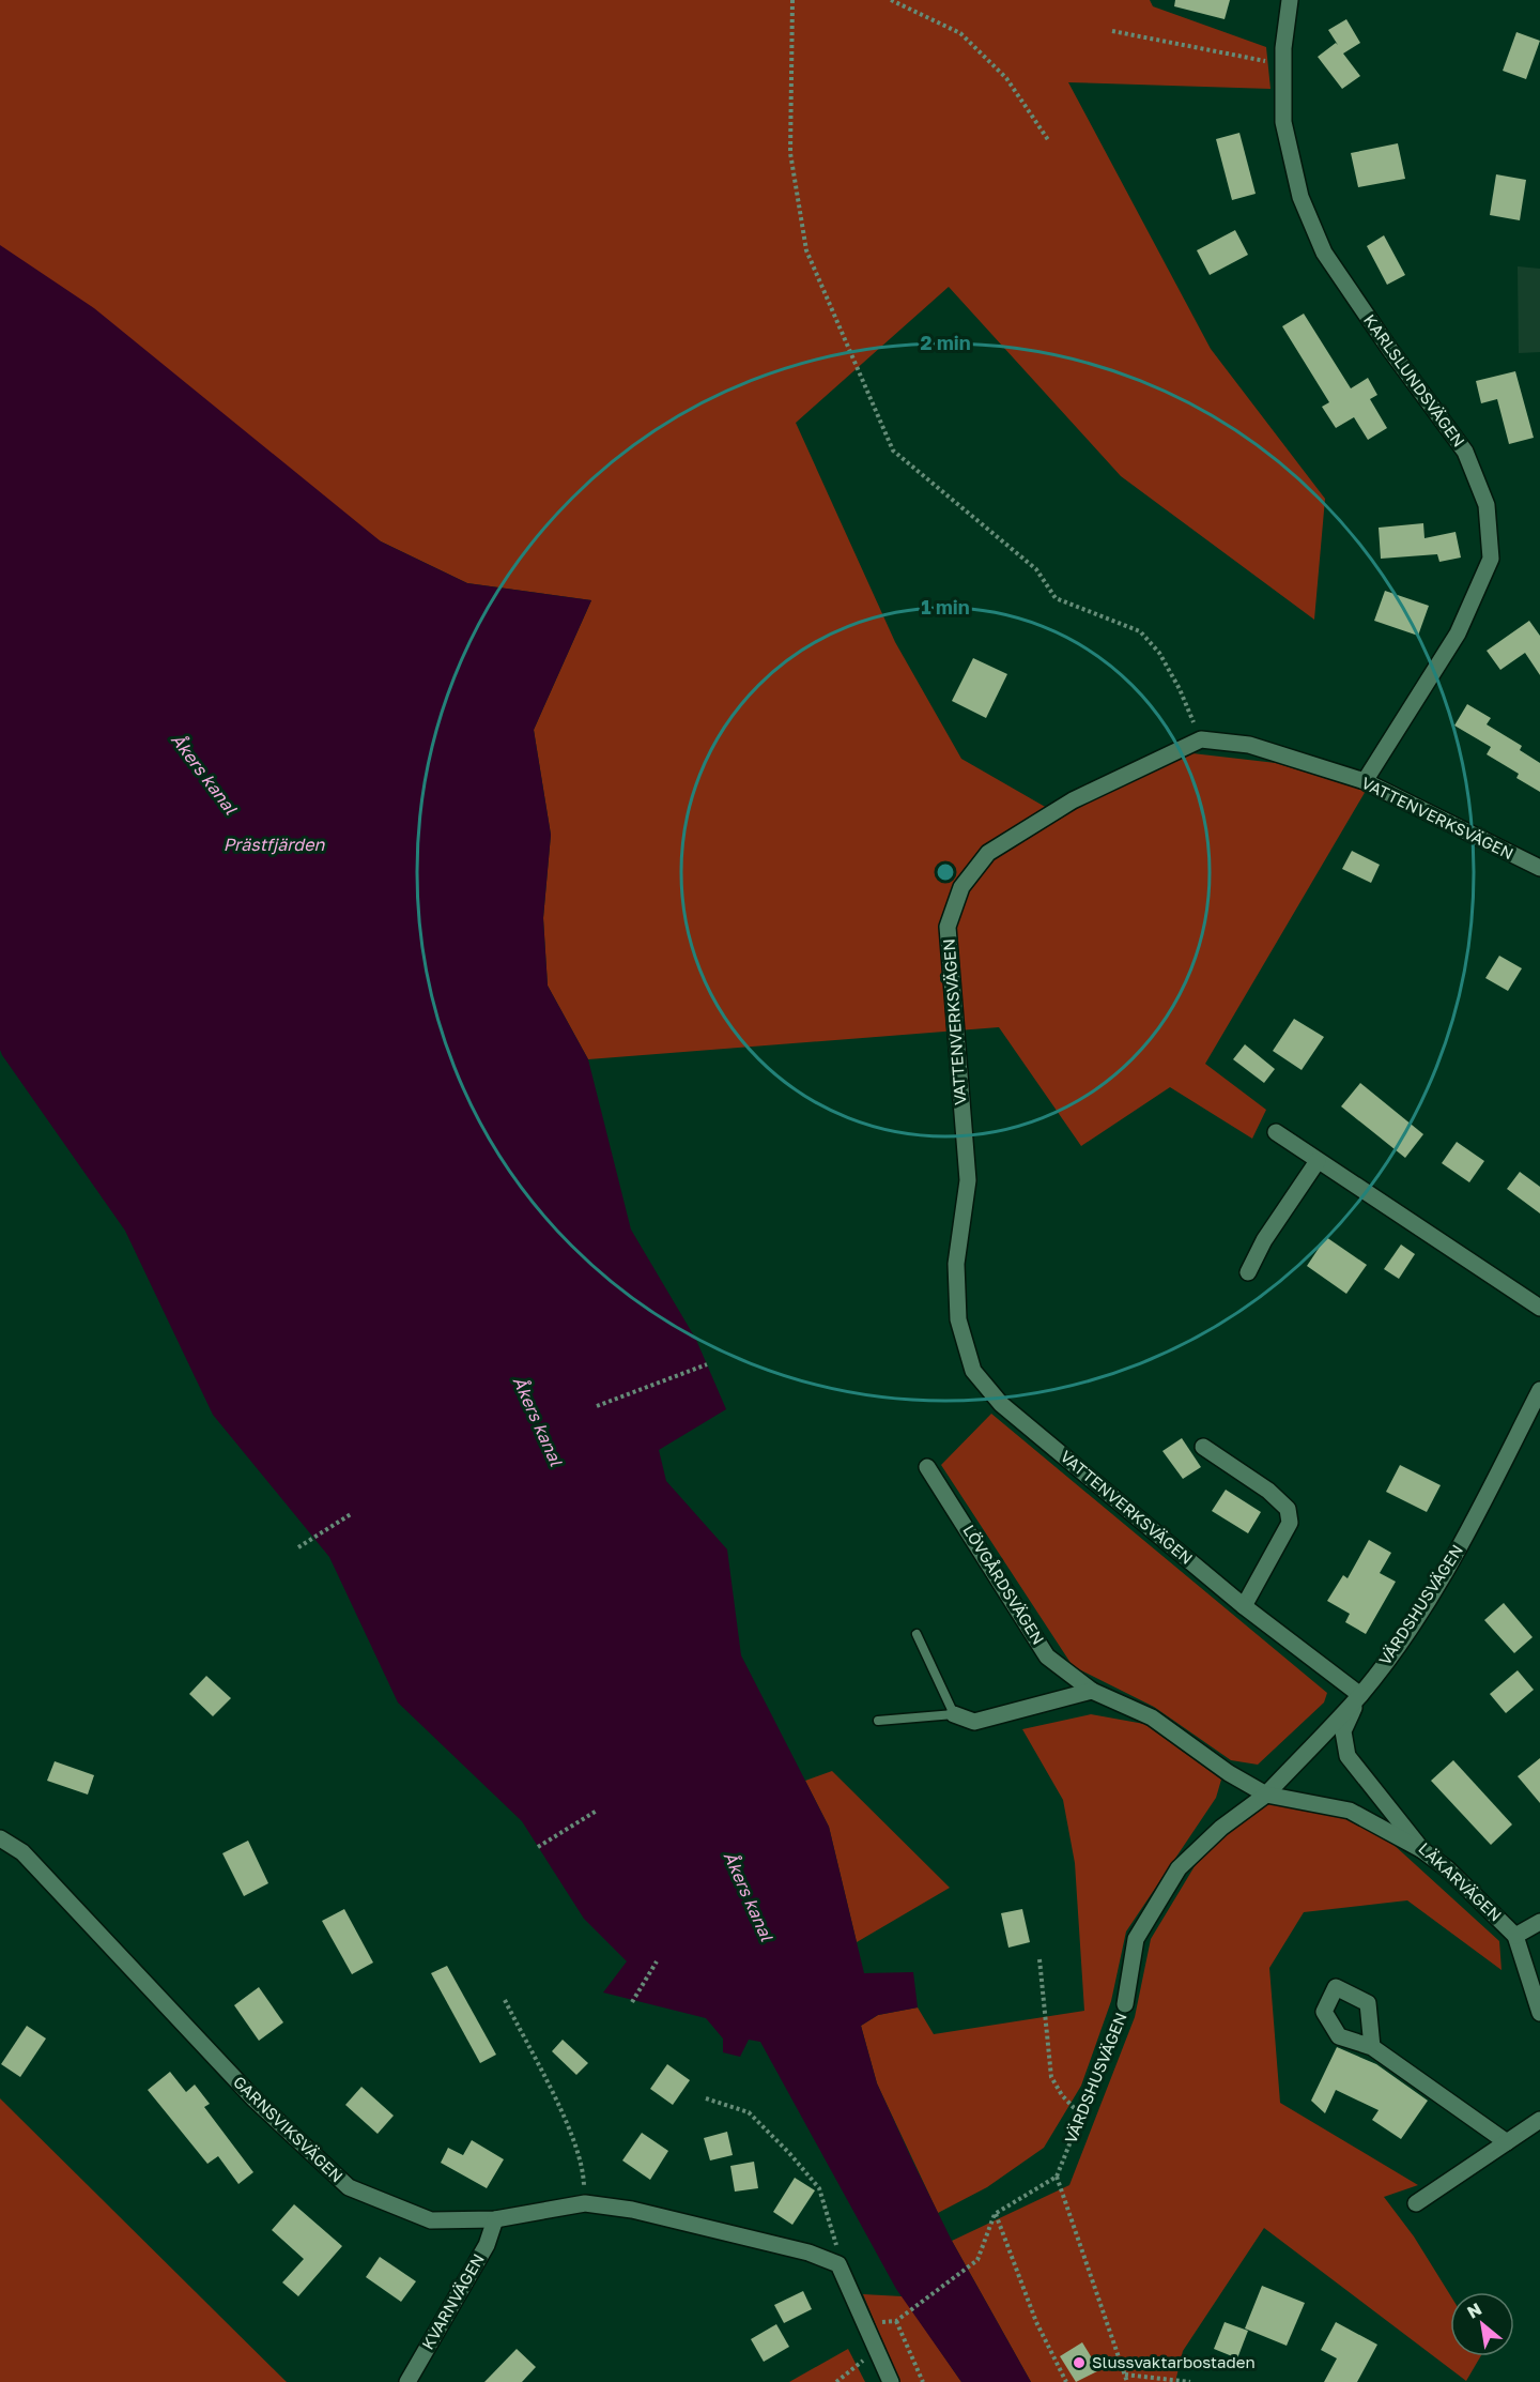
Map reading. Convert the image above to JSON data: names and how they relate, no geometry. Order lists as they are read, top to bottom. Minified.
{"streets":{"street":["KARLSLUNDSVÄGEN","VATTENVERKSVÄGEN","LÖVGÅRDSVÄGEN","VÄRDSHUSVÄGEN","LÄKARVÄGEN","GARNSVIKSVÄGEN","KVARNVÄGEN"]},"crossings":[["KARLSLUNDSVÄGEN","VATTENVERKSVÄGEN"],["VATTENVERKSVÄGEN","VÄRDSHUSVÄGEN"],["VATTENVERKSVÄGEN","LÄKARVÄGEN"],["LÖVGÅRDSVÄGEN","VÄRDSHUSVÄGEN"],["VÄRDSHUSVÄGEN","LÄKARVÄGEN"],["GARNSVIKSVÄGEN","KVARNVÄGEN"]],"water":["Åkers kanal","Prästfjärden"],"places":["Slussvaktarbostaden"],"north":"top left","rings":["2 min","1 min"]}
